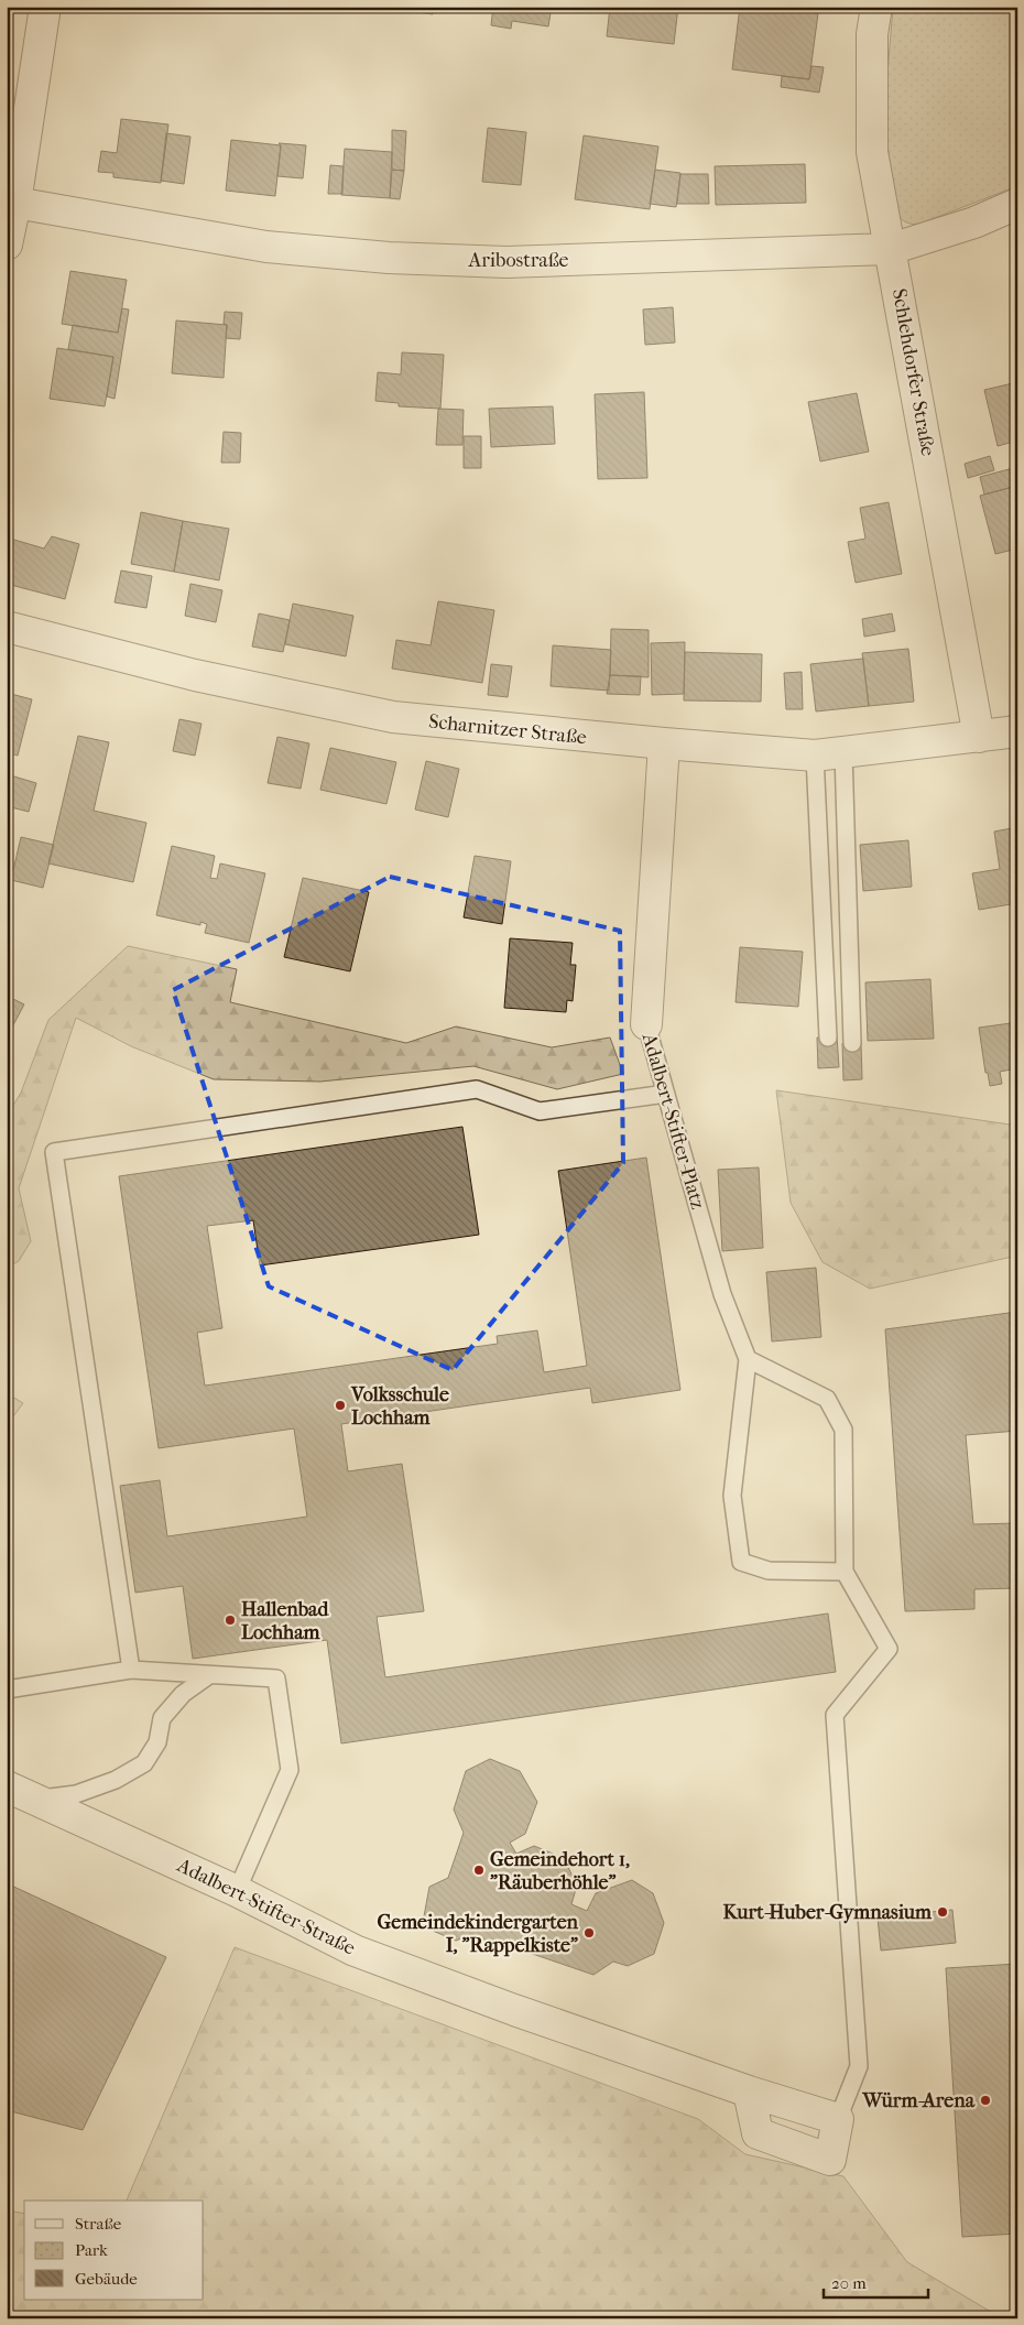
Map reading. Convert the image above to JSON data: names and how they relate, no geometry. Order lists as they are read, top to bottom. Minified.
{"streets":{"street":["Aribostraße","Schlehdorfer Straße","Scharnitzer Straße","Adalbert-Stifter-Platz","Adalbert-Stifter-Straße"]},"crossings":[["Aribostraße","Schlehdorfer Straße"],["Schlehdorfer Straße","Scharnitzer Straße"],["Scharnitzer Straße","Adalbert-Stifter-Platz"]],"places":["Volksschule Lochham","Hallenbad Lochham","Gemeindehort 1, \"Räuberhöhle\"","Kurt-Huber-Gymnasium","Gemeindekindergarten I, \"Rappelkiste\"","Würm-Arena"],"legend":["Straße","Park","Gebäude"],"scale_bar":"20 m"}
